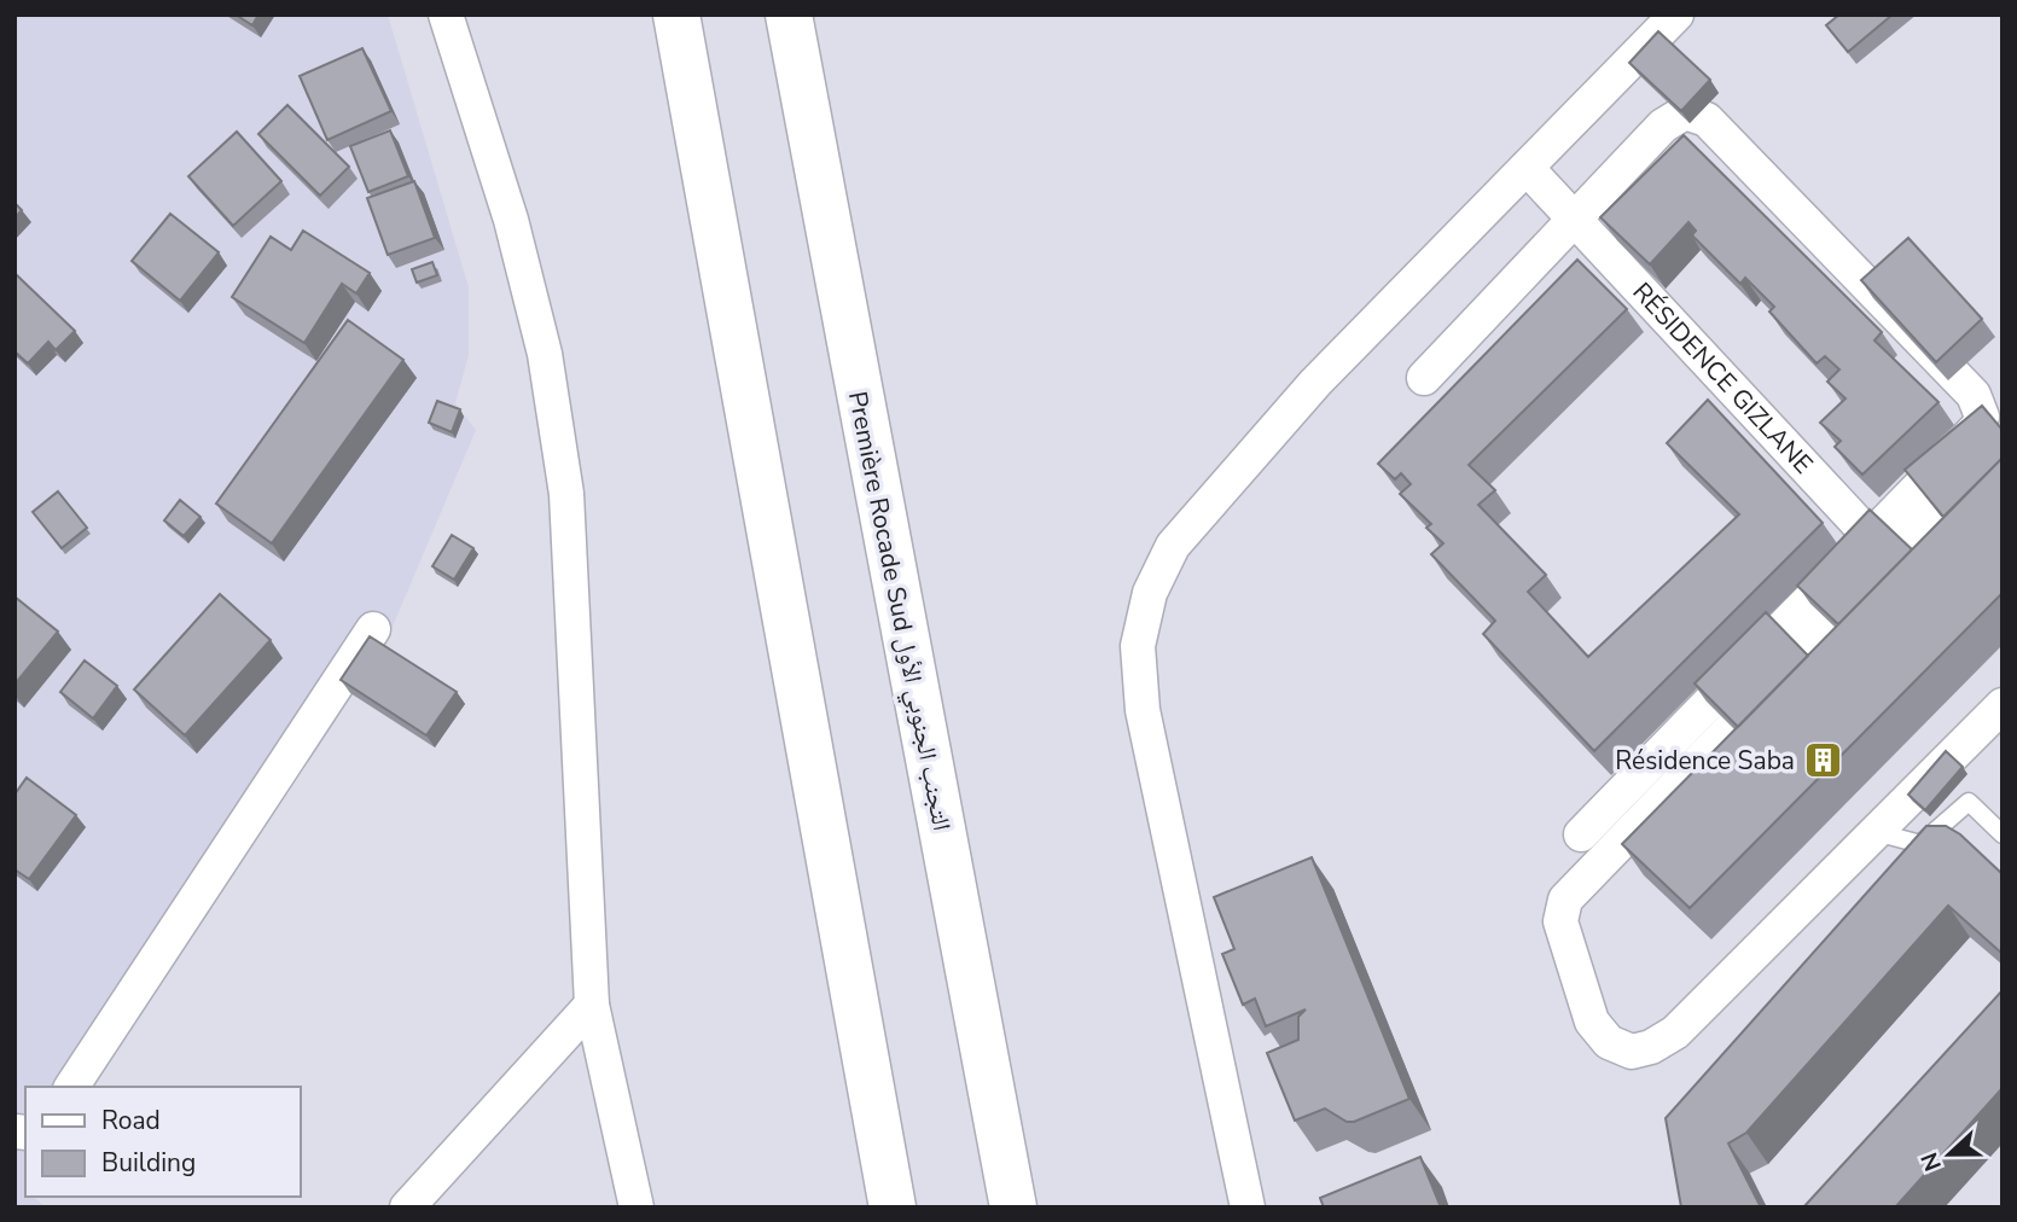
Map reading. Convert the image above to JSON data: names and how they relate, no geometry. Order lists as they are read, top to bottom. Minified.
{"streets":{"highway":["Première Rocade Sud التجنب الجنوبي الأول"],"street":["RÉSIDENCE GIZLANE"]},"places":{"building":["Résidence Saba"]},"legend":["Road","Building"],"north":"left"}
